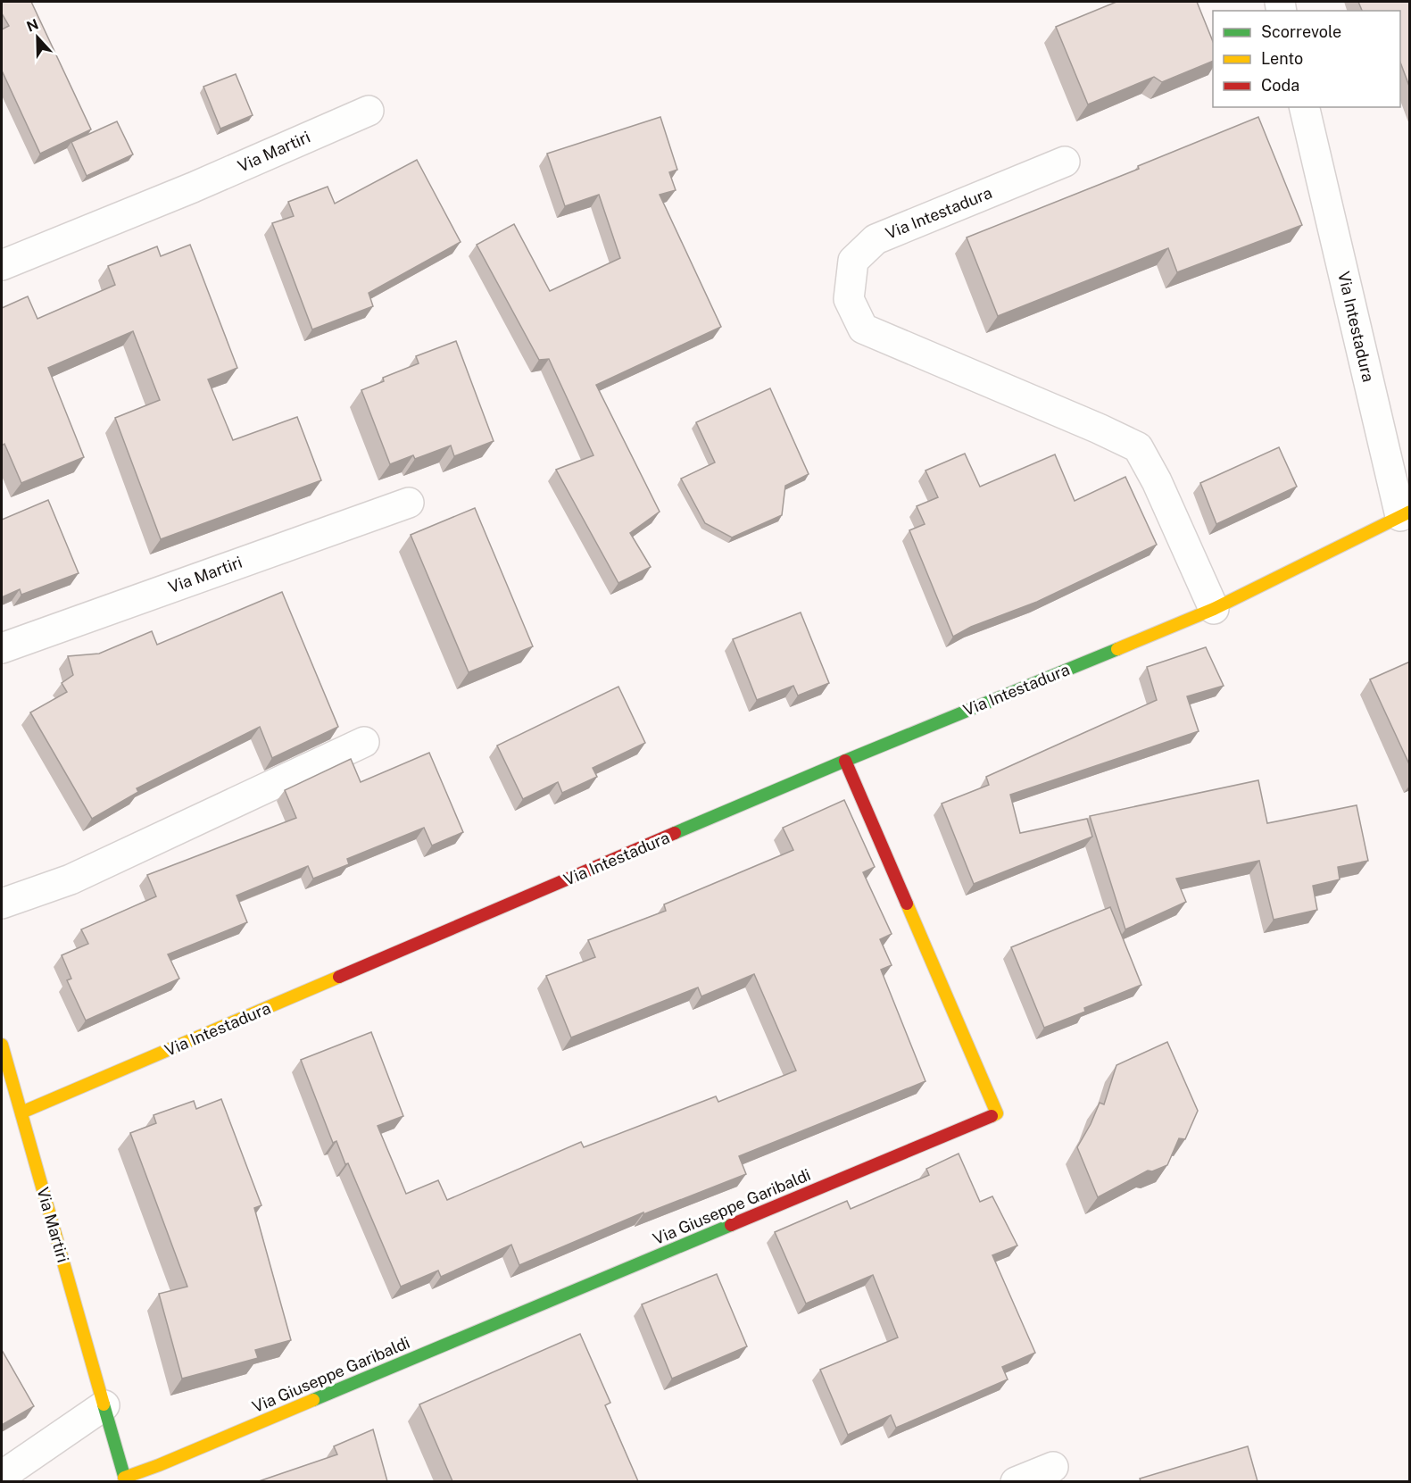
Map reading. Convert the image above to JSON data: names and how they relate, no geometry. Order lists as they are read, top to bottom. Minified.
{"streets":{"street":["Via Martiri","Via Intestadura","Via Giuseppe Garibaldi"]},"crossings":[["Via Martiri","Via Intestadura"],["Via Martiri","Via Giuseppe Garibaldi"],["Via Intestadura","Via Giuseppe Garibaldi"]],"legend":["Scorrevole","Lento","Coda"],"north":"top"}
